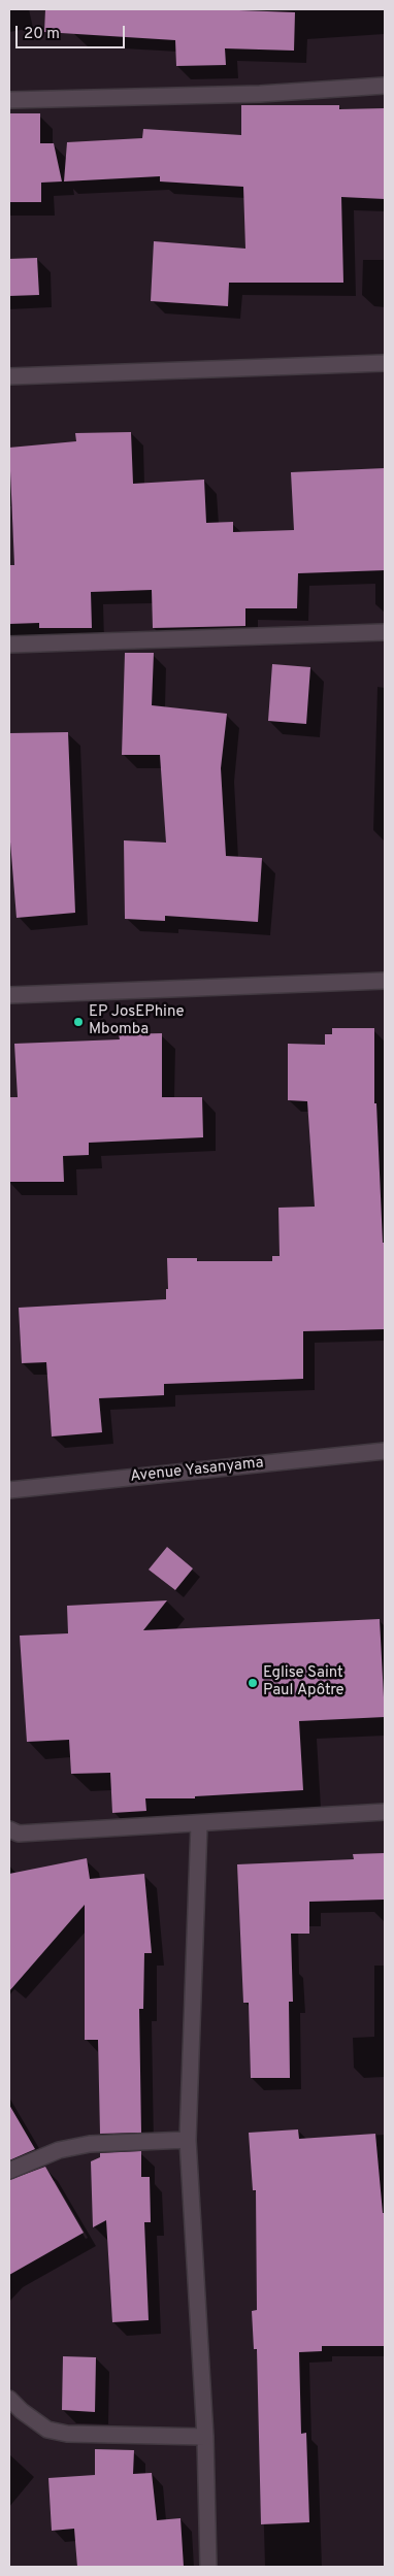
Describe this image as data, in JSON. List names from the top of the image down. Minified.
{"streets":{"street":["Avenue Yasanyama"]},"places":["EP JosEPhine Mbomba","Eglise Saint Paul Apôtre"],"scale_bar":"20 m"}
